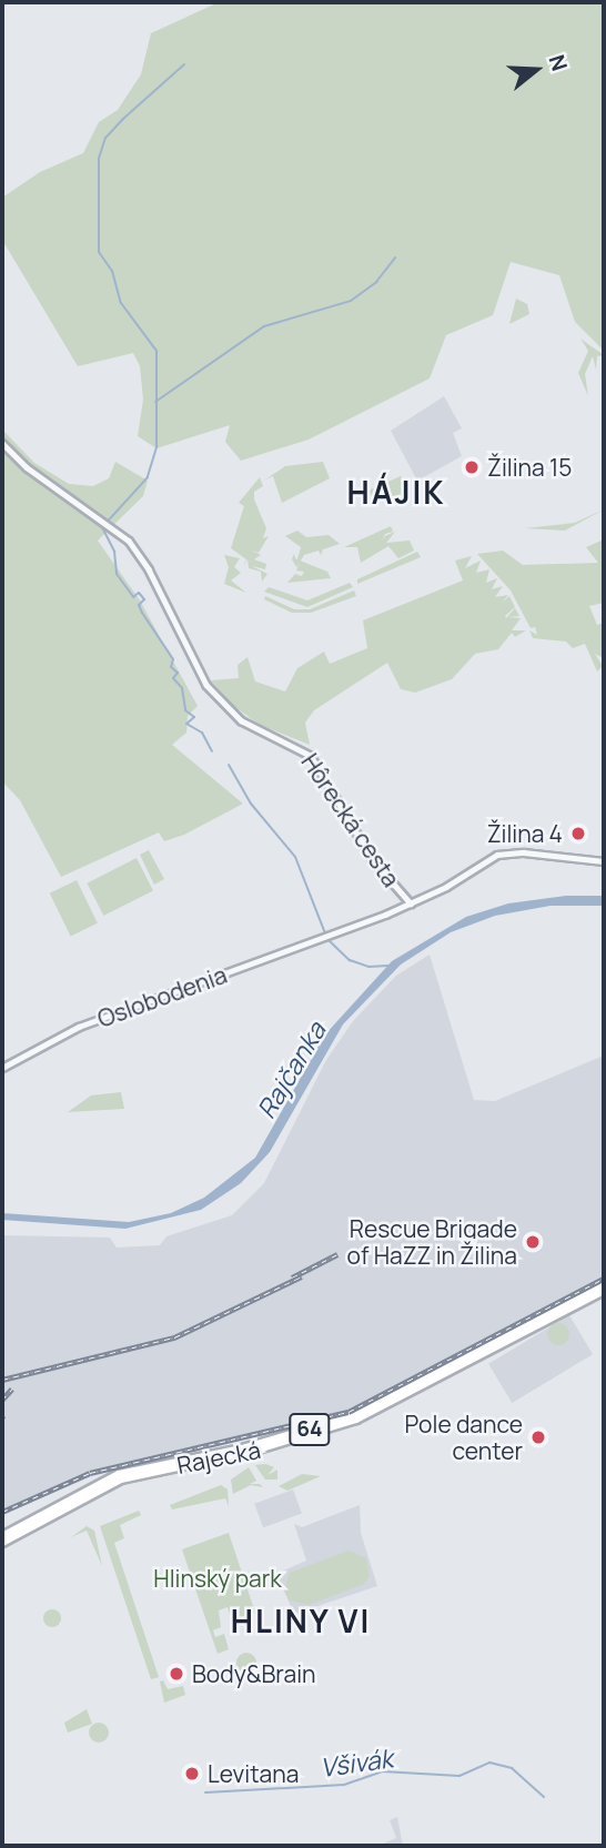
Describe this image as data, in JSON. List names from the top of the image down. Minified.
{"streets":{"main road":["64","Rajecká"],"street":["Hôrecká cesta","Oslobodenia"]},"crossings":[["Hôrecká cesta","Oslobodenia"]],"districts":["HÁJIK","HLINY VI"],"water":["Rajčanka","Všivák"],"parks":["Hlinský park"],"places":["Žilina 15","Žilina 4","Rescue Brigade of HaZZ in Žilina","Pole dance center","Body&Brain","Levitana"],"north":"right"}
